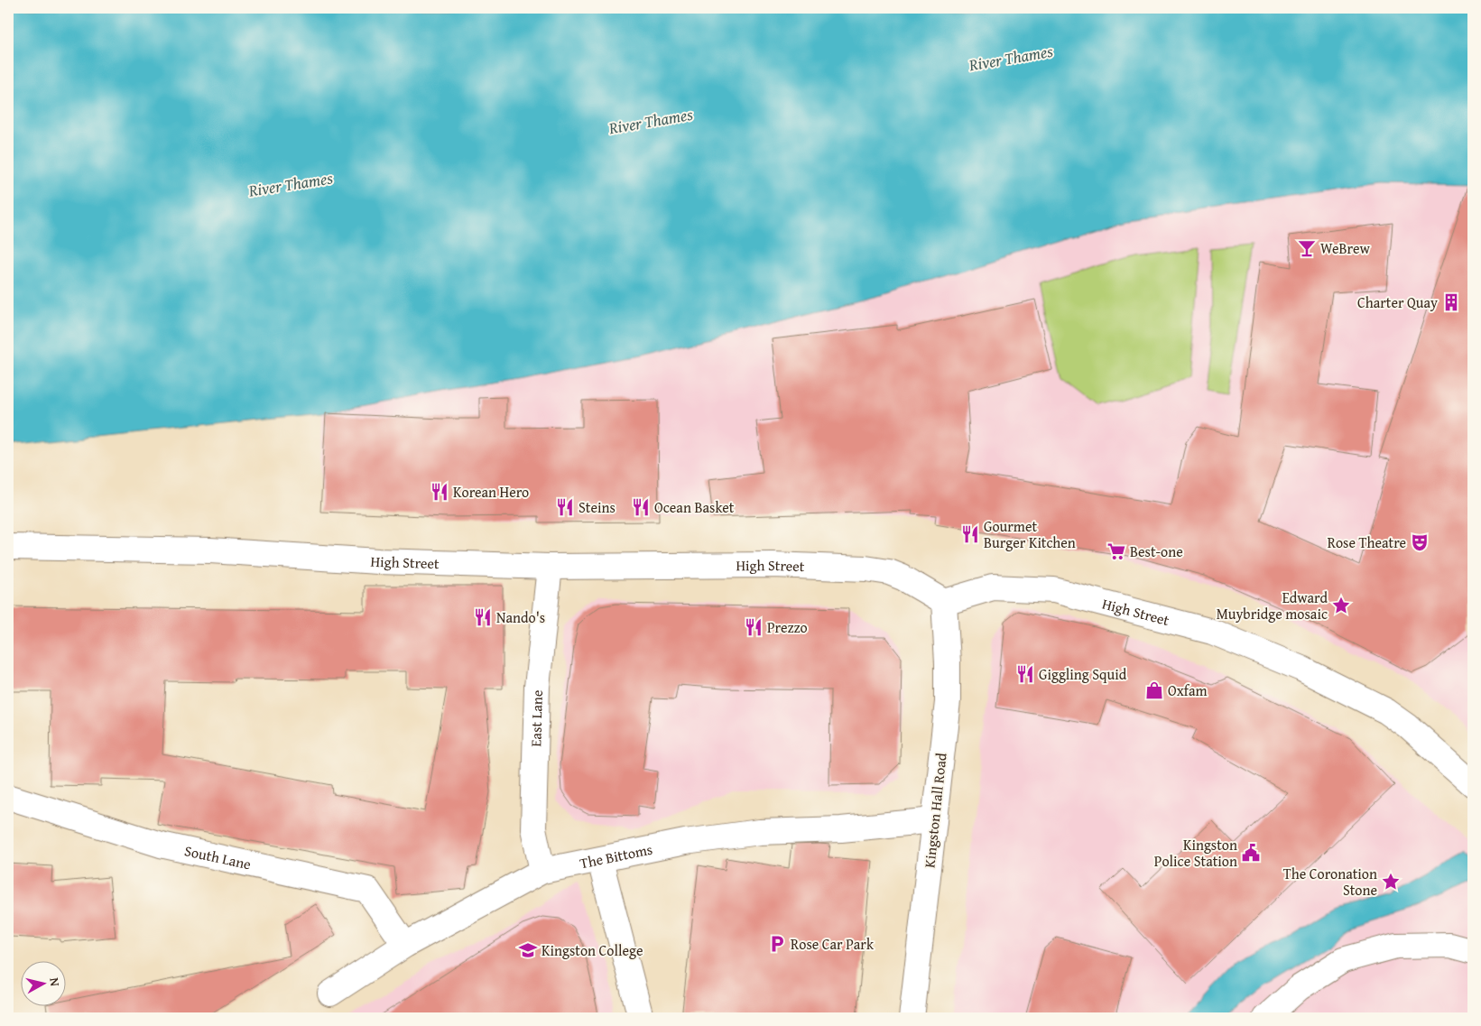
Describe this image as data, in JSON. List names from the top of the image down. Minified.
{"streets":{"street":["High Street","East Lane","Kingston Hall Road","The Bittoms","South Lane"]},"crossings":[["High Street","East Lane"],["High Street","Kingston Hall Road"],["East Lane","The Bittoms"],["Kingston Hall Road","The Bittoms"],["The Bittoms","South Lane"]],"water":["River Thames"],"places":{"bar":["WeBrew"],"building":["Charter Quay"],"restaurant":["Korean Hero","Steins","Ocean Basket","Gourmet Burger Kitchen","Nando's","Prezzo","Giggling Squid"],"theatre":["Rose Theatre"],"supermarket":["Best-one"],"place":["Edward Muybridge mosaic","The Coronation Stone"],"shop":["Oxfam"],"public building":["Kingston Police Station"],"parking":["Rose Car Park"],"school or university":["Kingston College"]},"north":"right"}
